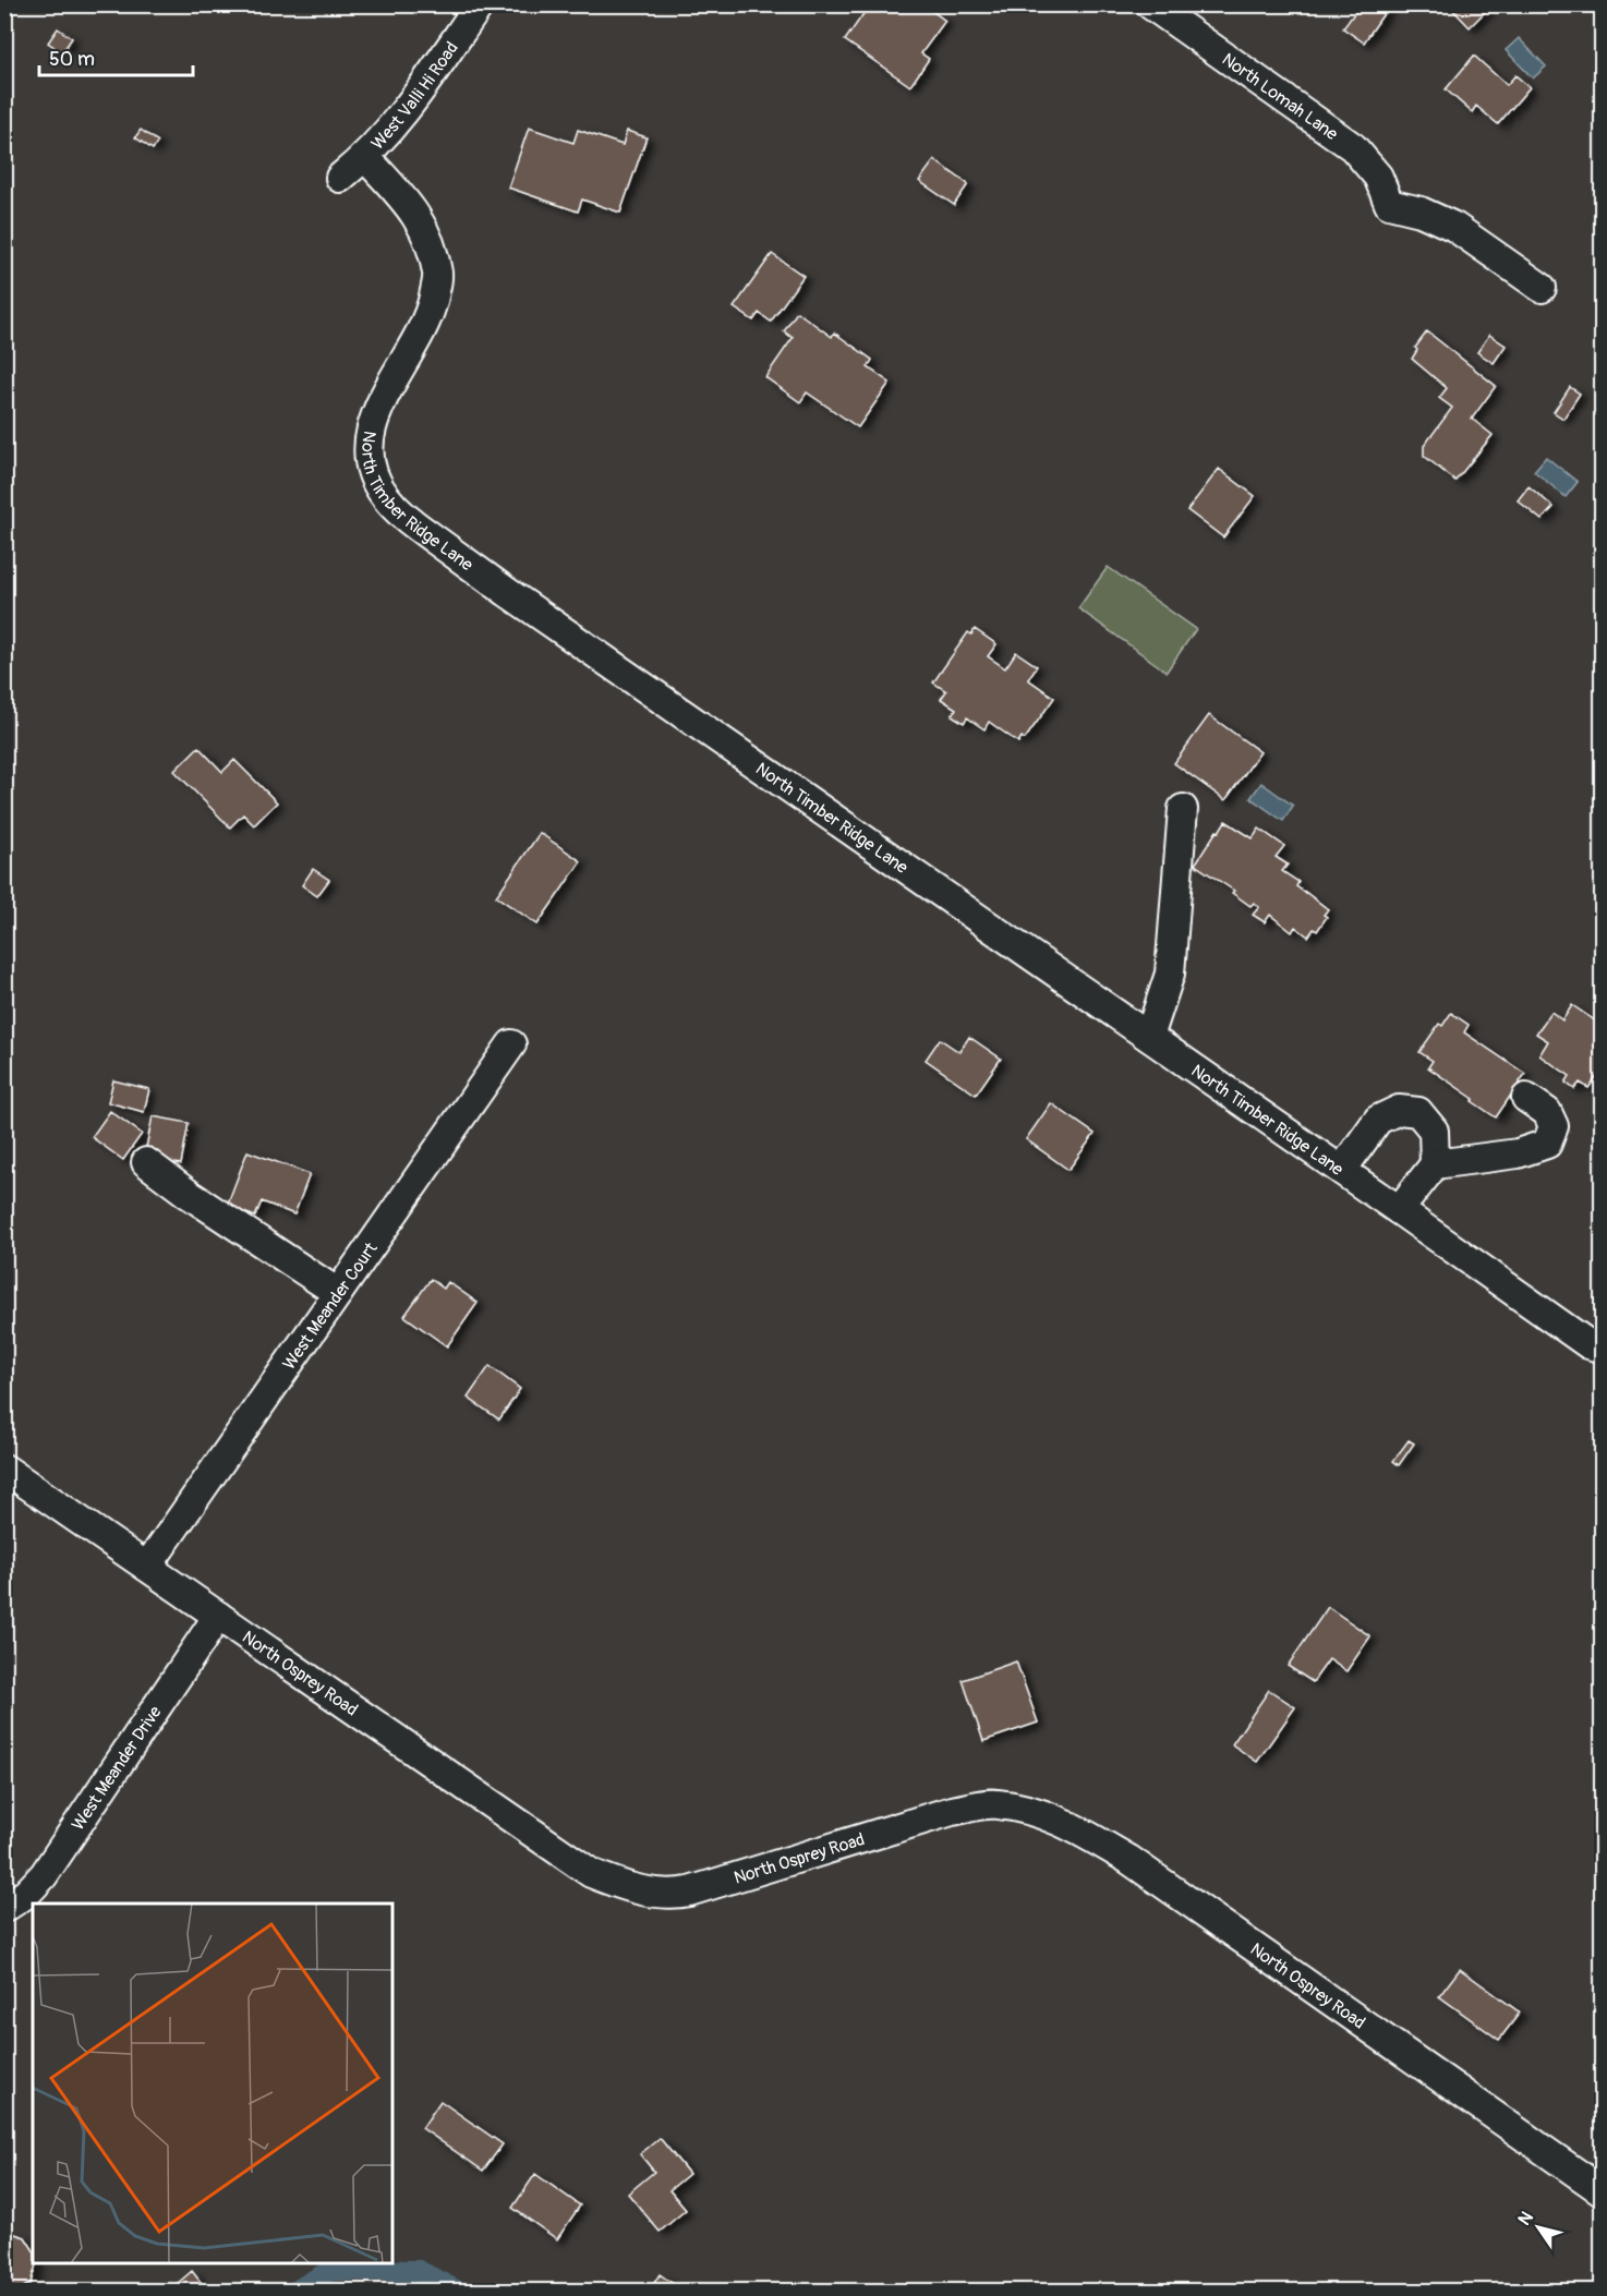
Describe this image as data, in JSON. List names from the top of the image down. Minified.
{"streets":{"street":["West Valli Hi Road","North Lomah Lane","North Timber Ridge Lane","West Meander Court","North Osprey Road","West Meander Drive"]},"crossings":[["West Valli Hi Road","North Timber Ridge Lane"],["West Meander Court","North Osprey Road"],["North Osprey Road","West Meander Drive"]],"scale_bar":"50 m","north":"top left"}
